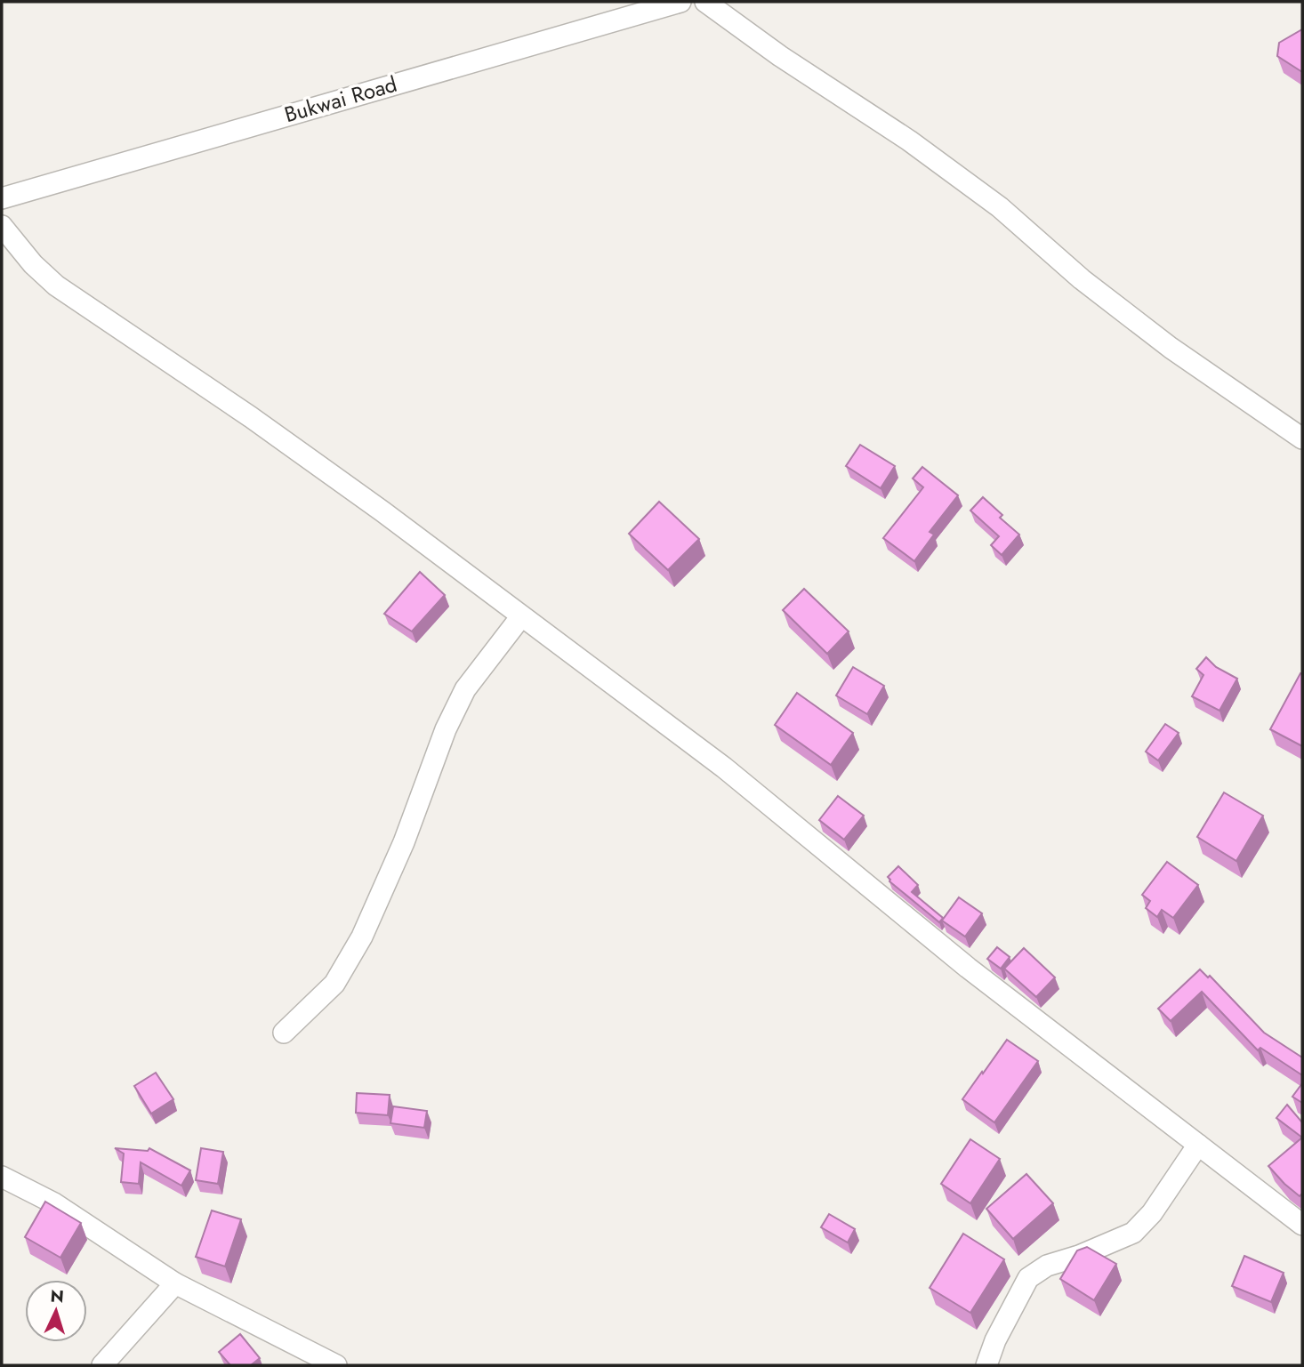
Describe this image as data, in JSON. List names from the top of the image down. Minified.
{"streets":{"street":["Bukwai Road"]},"north":"top"}
